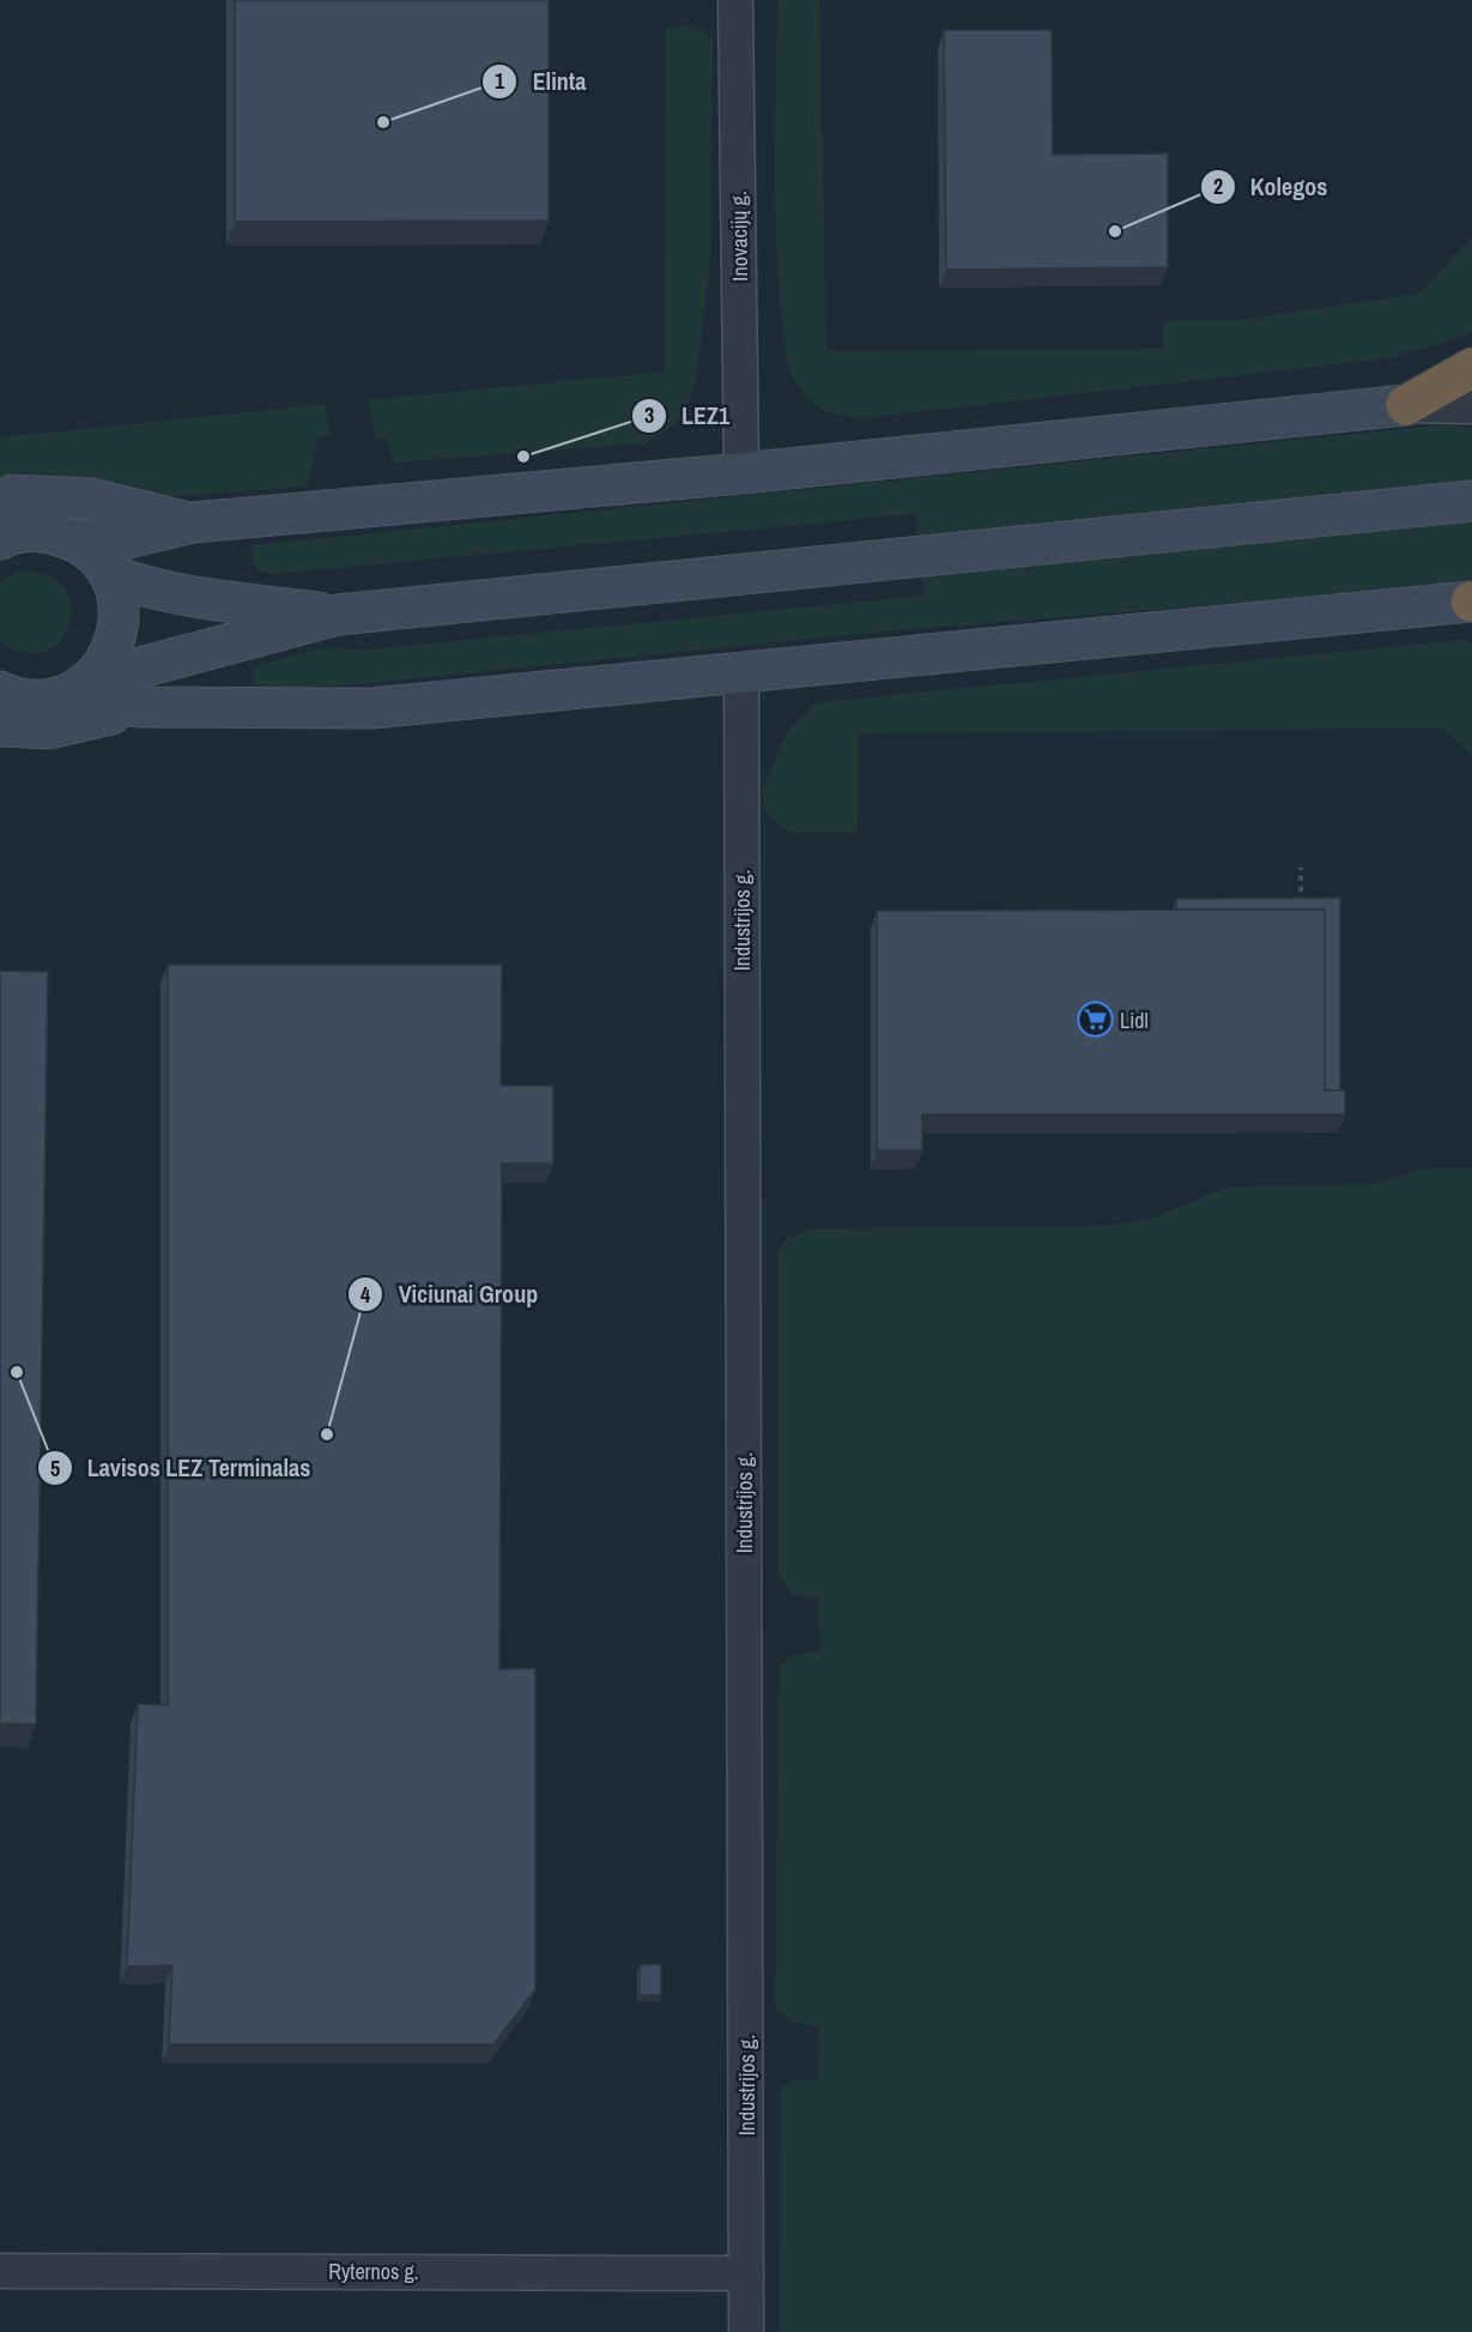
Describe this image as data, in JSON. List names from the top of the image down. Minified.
{"streets":{"street":["Inovacijų g.","Industrijos g.","Ryternos g."]},"crossings":[["Industrijos g.","Ryternos g."]],"places":{"other":["Elinta","Kolegos","LEZ1","Lavisos LEZ Terminalas","Viciunai Group"],"supermarket":["Lidl"]}}
